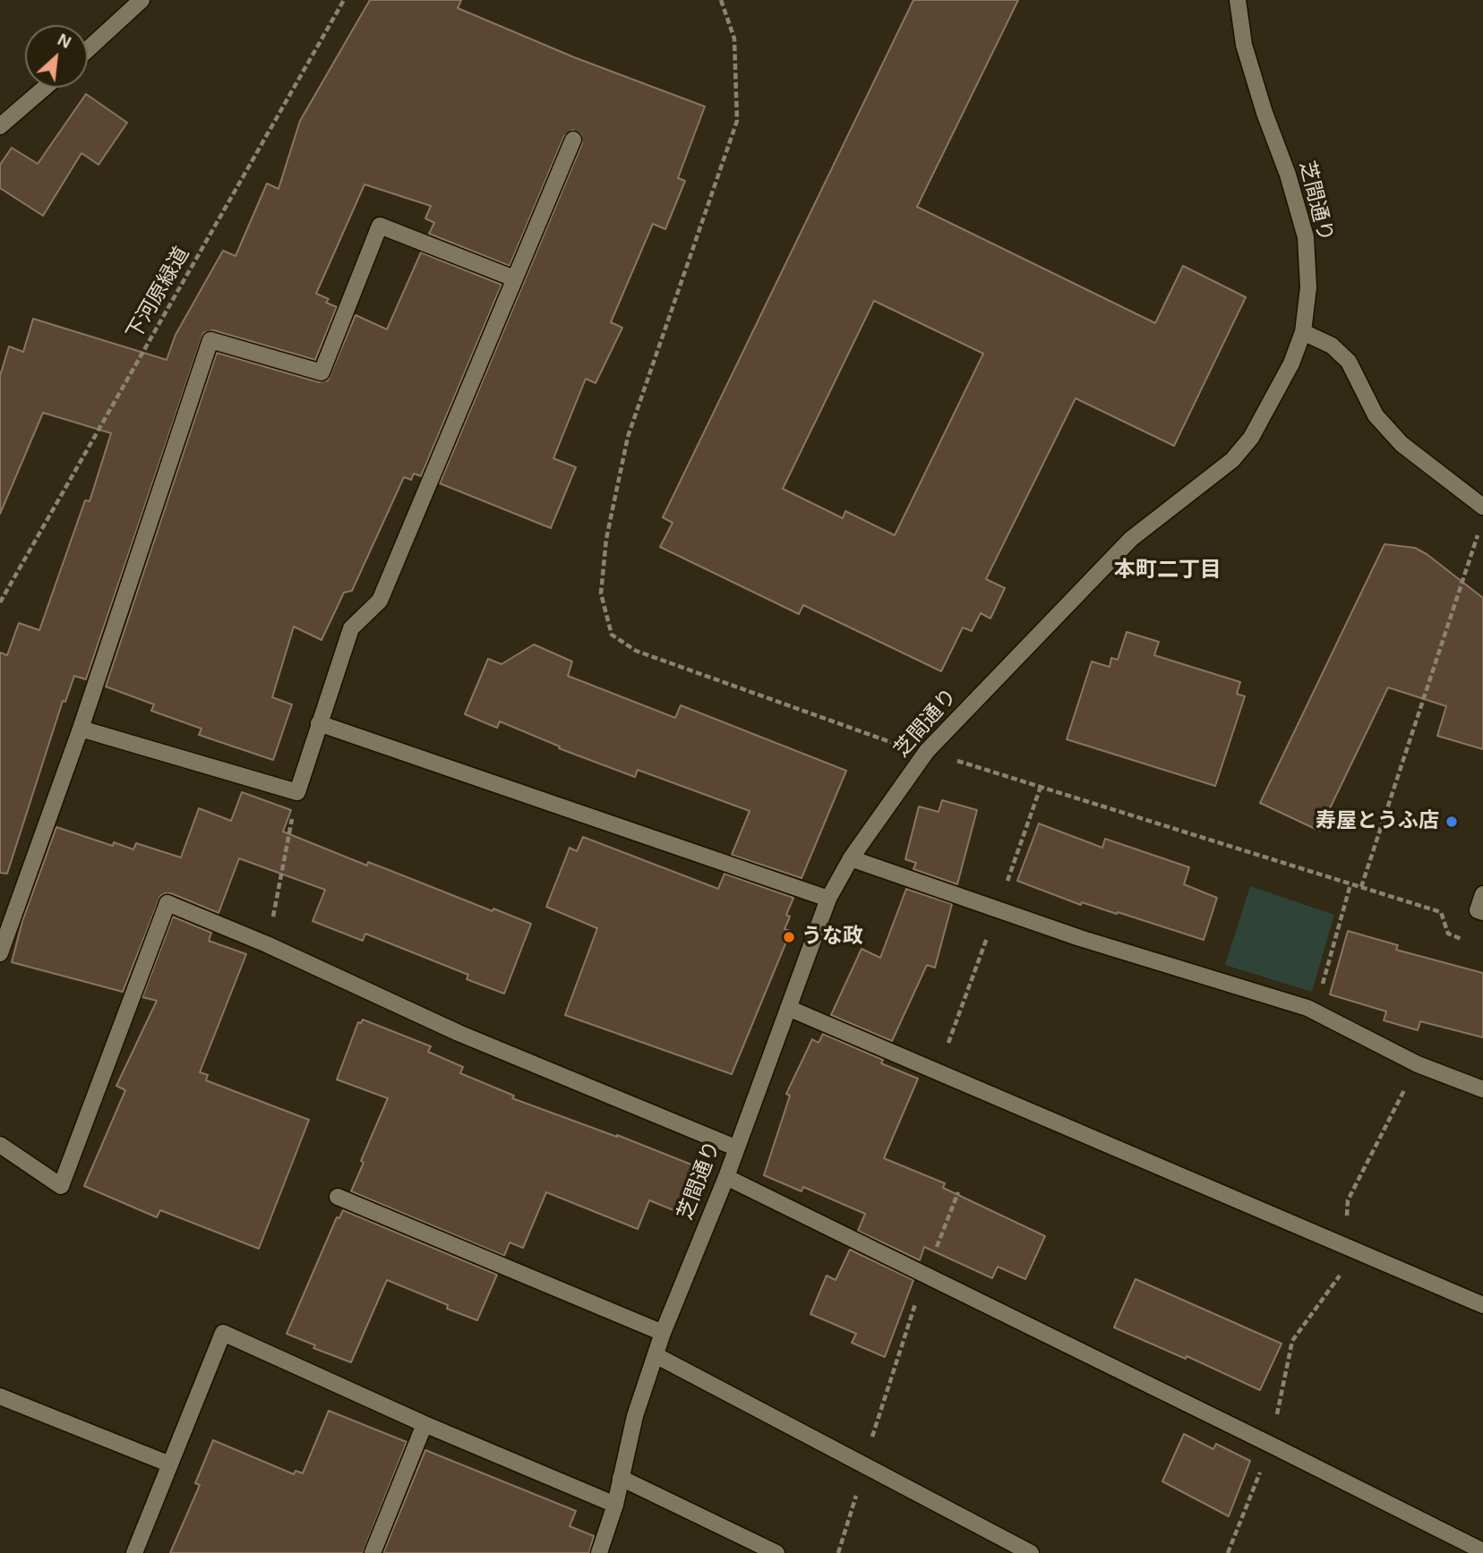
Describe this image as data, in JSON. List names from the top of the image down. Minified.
{"streets":{"street":["芝間通り"],"path":["下河原緑道"]},"districts":["本町二丁目"],"places":["寿屋とうふ店","うな政"],"north":"top right"}
